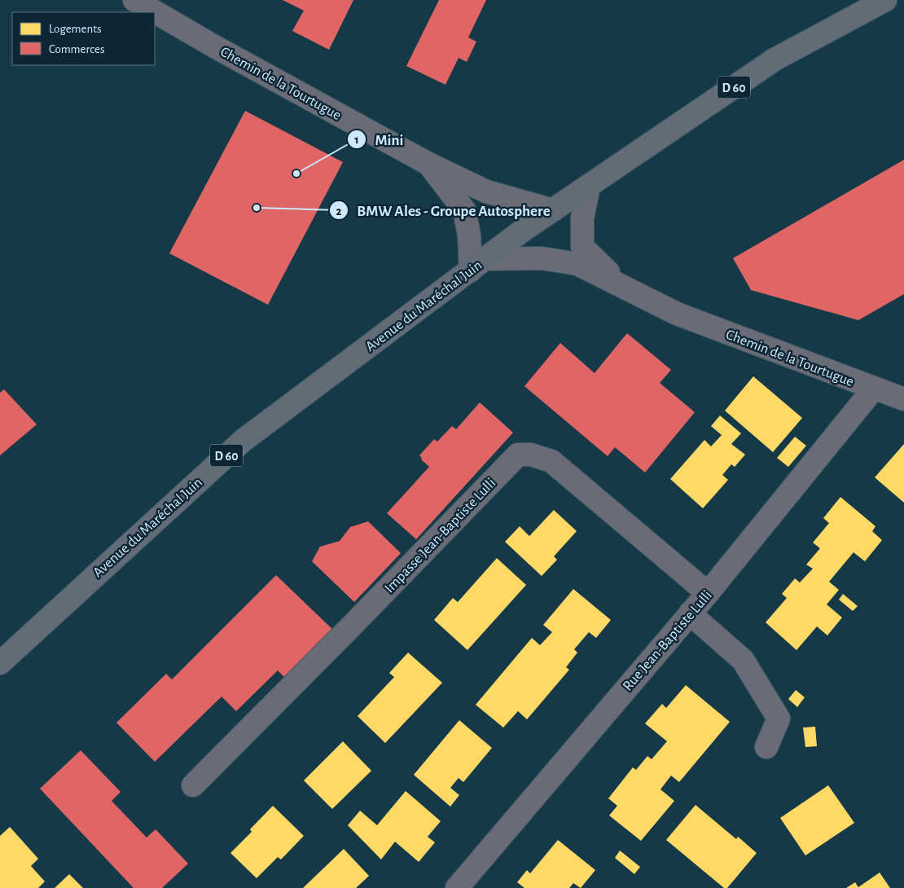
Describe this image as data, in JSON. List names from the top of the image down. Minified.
{"streets":{"main road":["D 60","Avenue du Maréchal Juin"],"street":["Chemin de la Tourtugue","Impasse Jean-Baptiste Lulli","Rue Jean-Baptiste Lulli"]},"crossings":[["Chemin de la Tourtugue","Avenue du Maréchal Juin"],["Chemin de la Tourtugue","Rue Jean-Baptiste Lulli"],["Impasse Jean-Baptiste Lulli","Rue Jean-Baptiste Lulli"]],"places":["Mini","BMW Ales - Groupe Autosphere"],"legend":["Logements","Commerces"]}
